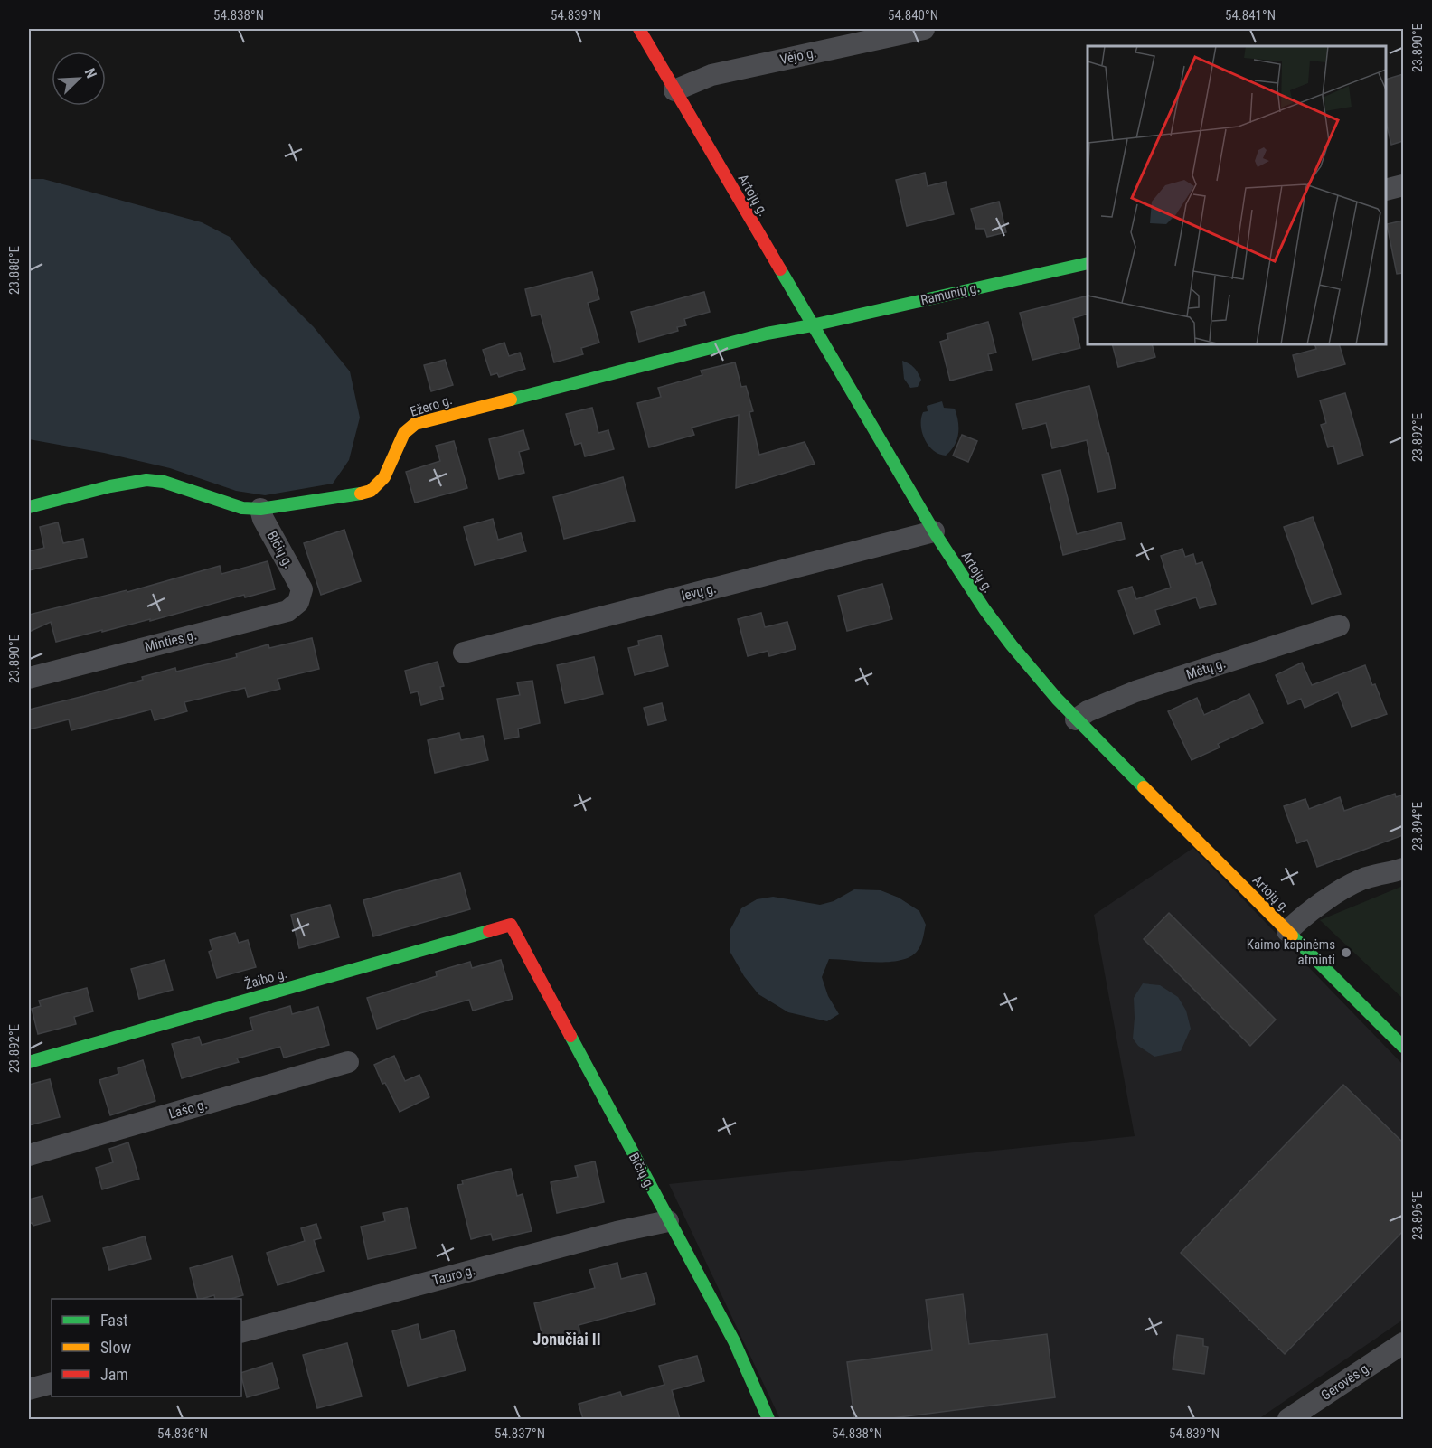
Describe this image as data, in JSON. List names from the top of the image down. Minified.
{"streets":{"street":["Vėjo g.","Artojų g.","Ramunių g.","Ežero g.","Bičių g.","Ievų g.","Minties g.","Mėtų g.","Žaibo g.","Lašo g.","Tauro g.","Gerovės g."]},"crossings":[["Vėjo g.","Artojų g."],["Artojų g.","Ramunių g."],["Artojų g.","Ežero g."],["Artojų g.","Ievų g."],["Artojų g.","Mėtų g."],["Ramunių g.","Ežero g."],["Ežero g.","Bičių g."],["Bičių g.","Minties g."],["Bičių g.","Žaibo g."],["Bičių g.","Tauro g."]],"districts":["Jonučiai II"],"places":["Kaimo kapinėms atminti"],"legend":["Fast","Slow","Jam"],"north":"top right","coordinates":["54.838°N","54.839°N","54.840°N","54.841°N","23.890°E","23.888°E","23.892°E","23.894°E","23.896°E","54.836°N","54.837°N"]}
